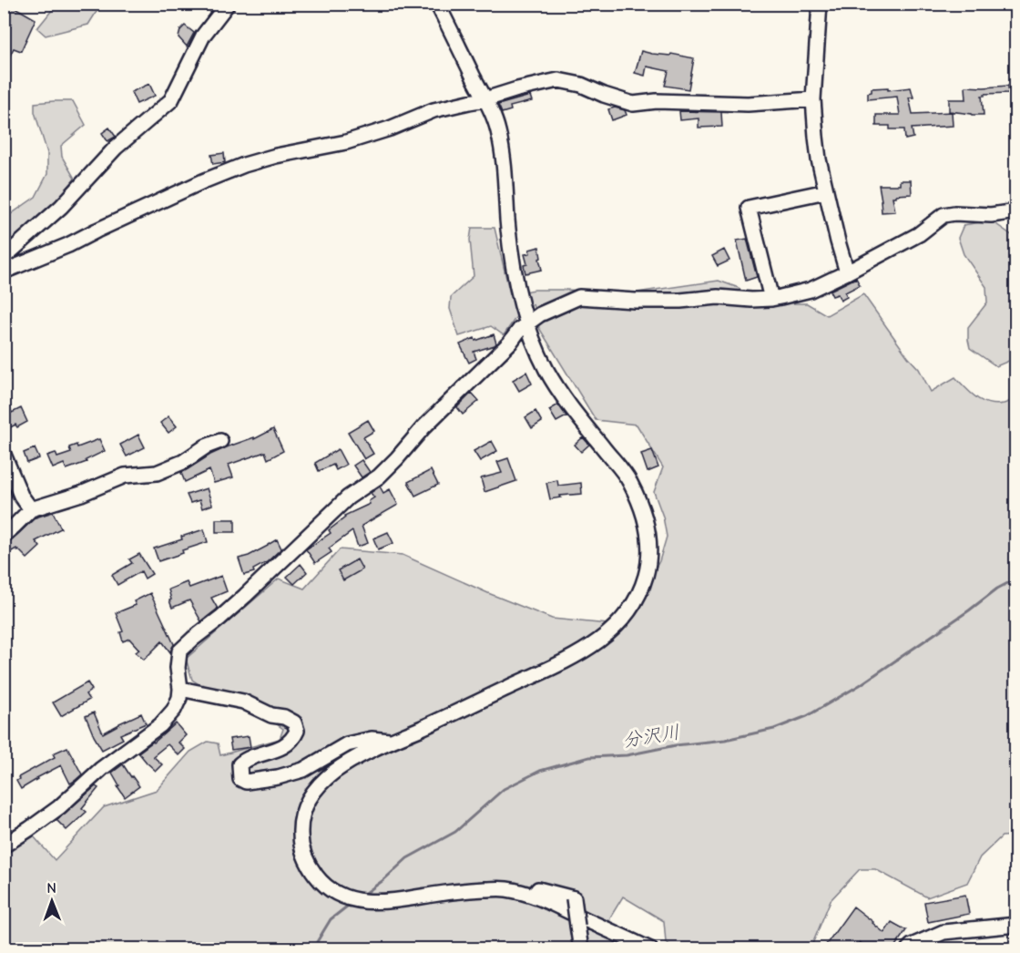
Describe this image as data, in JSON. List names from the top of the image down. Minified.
{"water":["分沢川"],"north":"top"}
